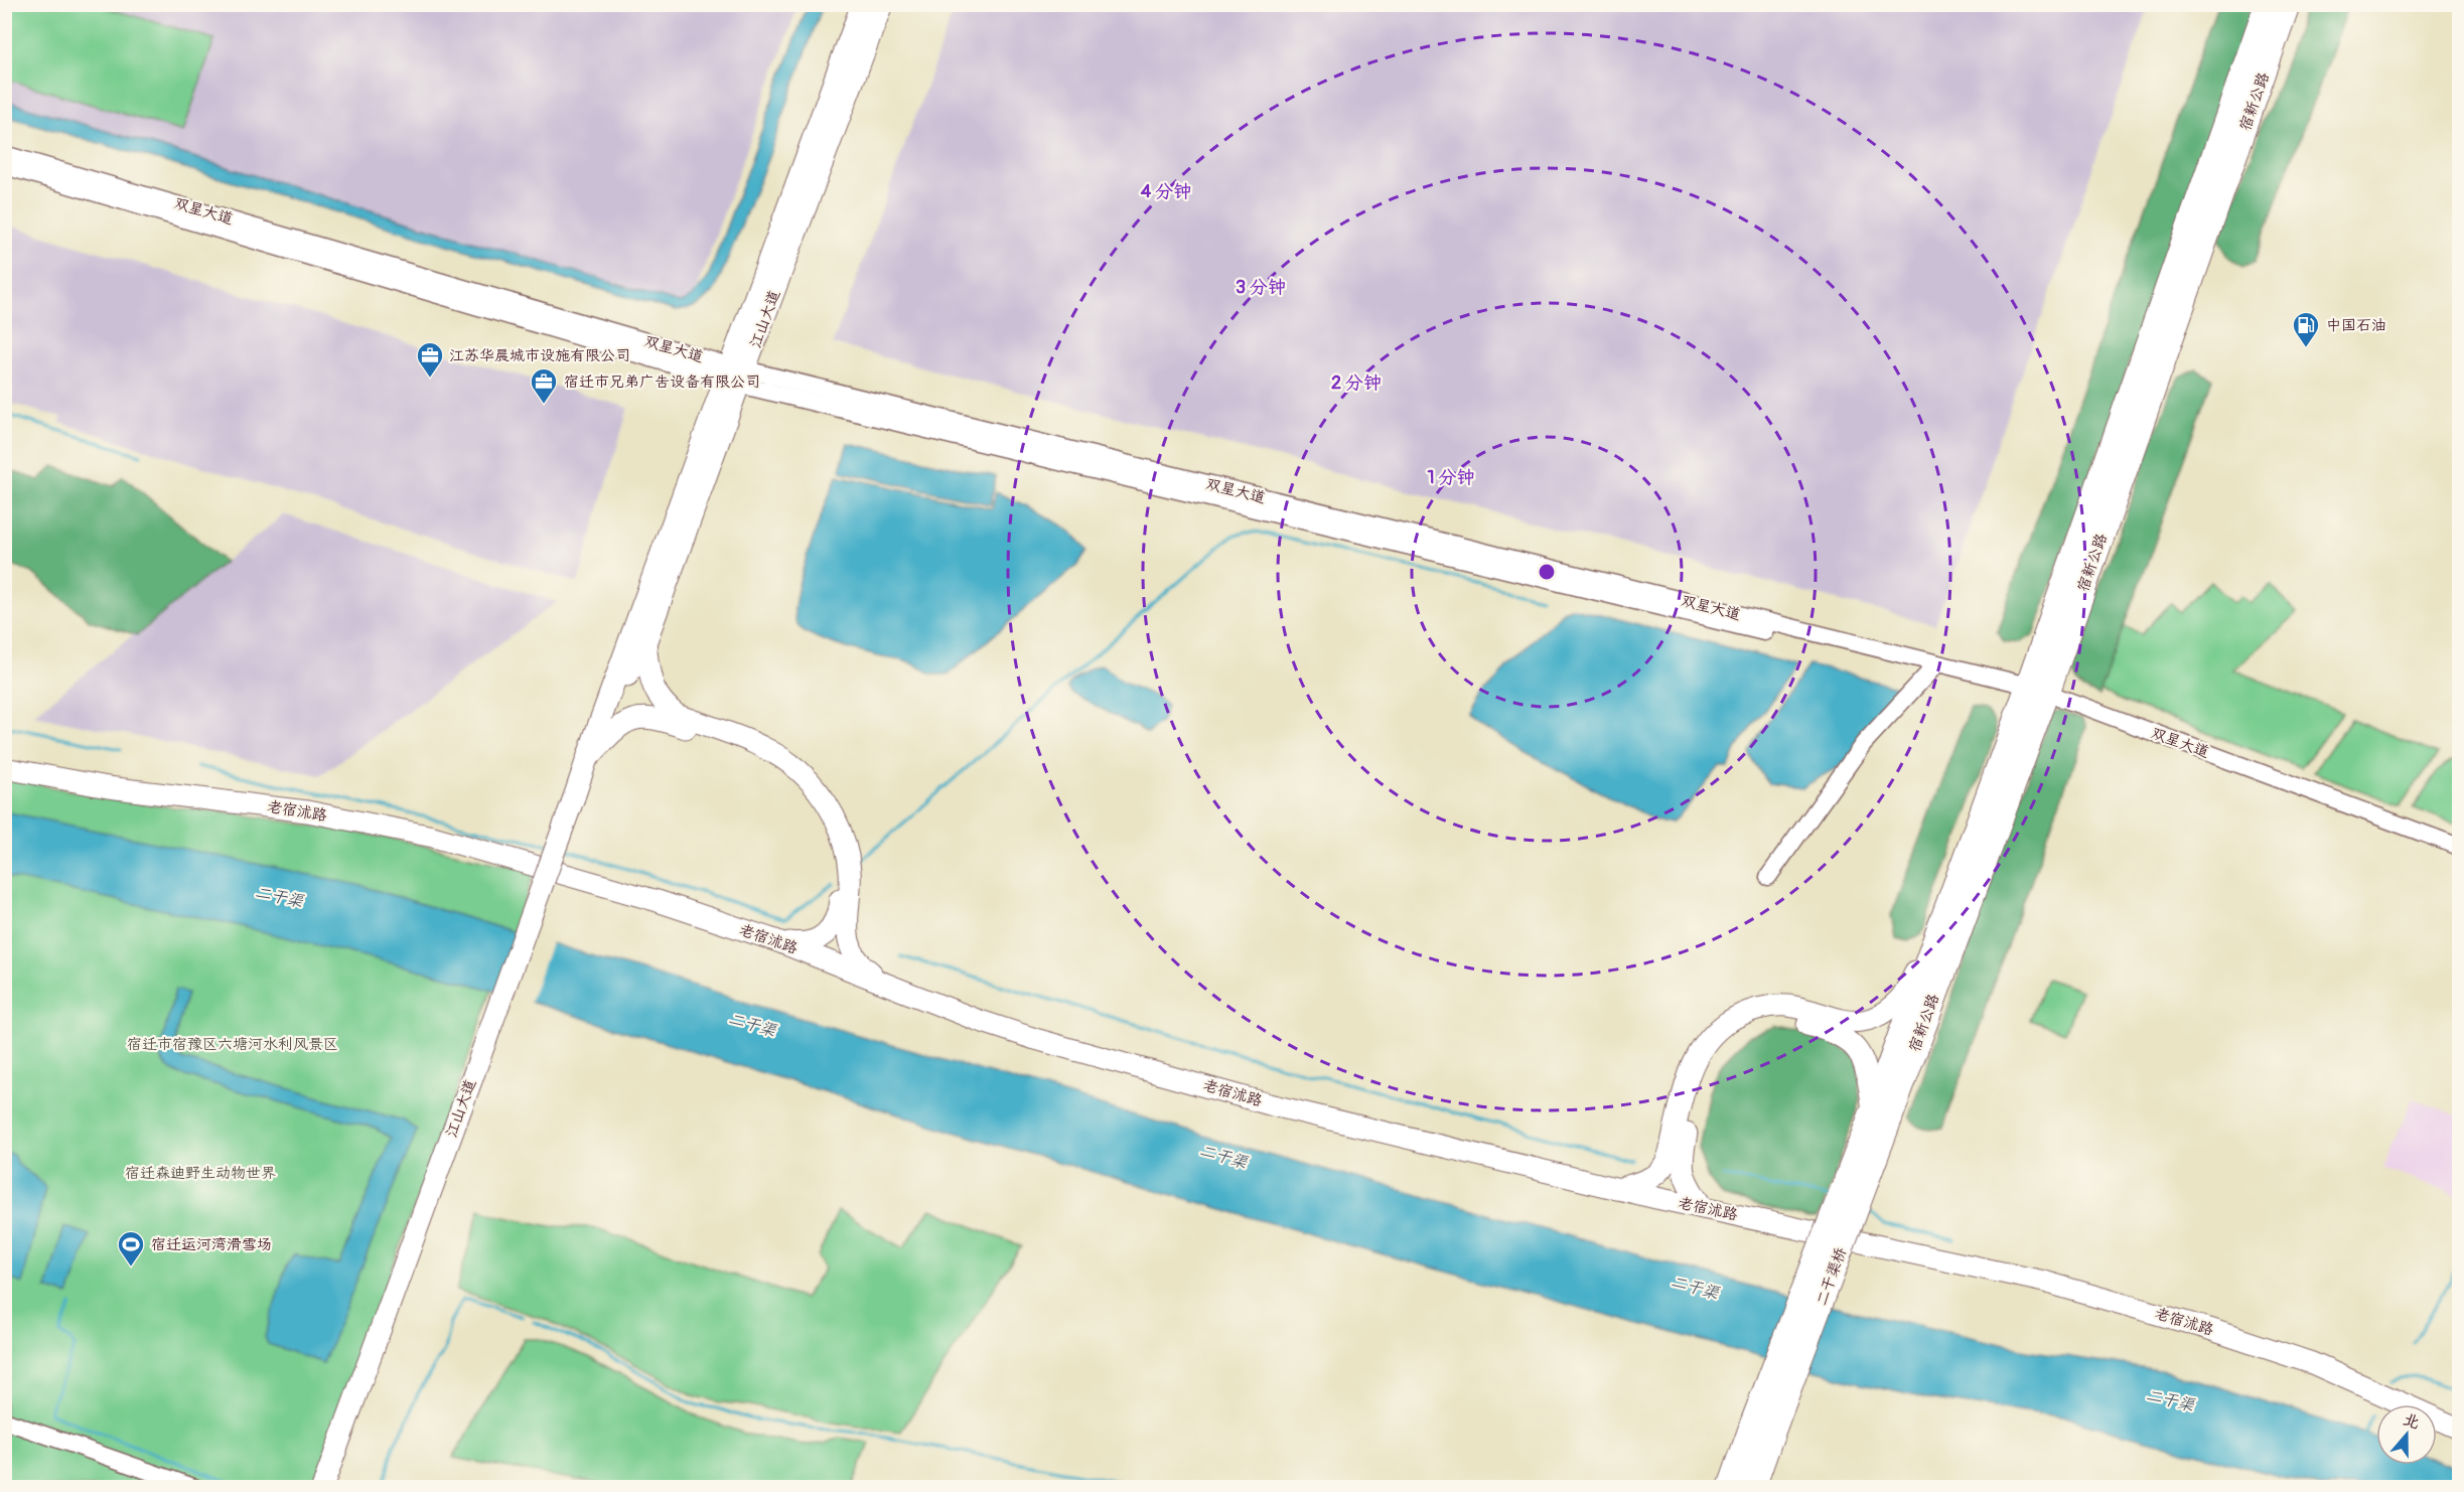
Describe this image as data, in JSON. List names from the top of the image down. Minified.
{"streets":{"highway":["宿新公路","二干渠桥"],"main road":["江山大道","老宿沭路"],"street":["双星大道"]},"crossings":[["宿新公路","双星大道"],["宿新公路","二干渠桥"],["双星大道","江山大道"]],"water":["二干渠"],"parks":["宿迁市宿豫区六塘河水利风景区","宿迁森迪野生动物世界"],"places":{"fuel station":["中国石油"],"office":["江苏华晨城市设施有限公司","宿迁市兄弟广告设备有限公司"],"sports":["宿迁运河湾滑雪场"]},"north":"top","rings":["4 分钟","3 分钟","2 分钟","1 分钟"]}
